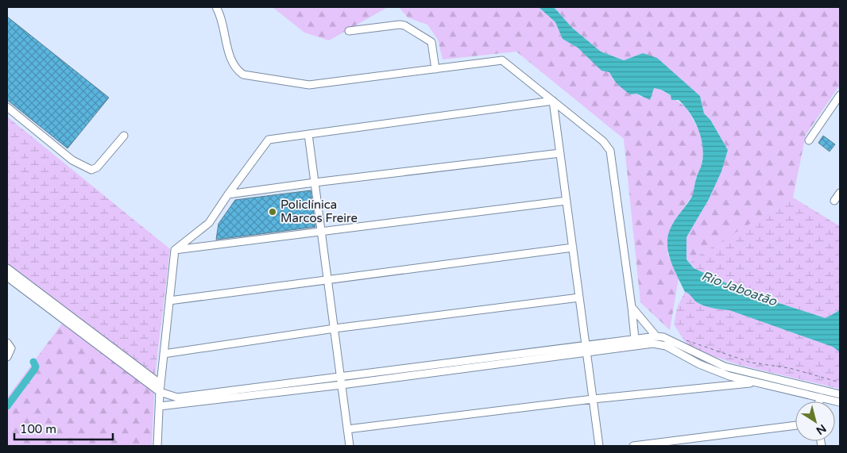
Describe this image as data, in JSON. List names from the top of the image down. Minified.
{"water":["Rio Jaboatão"],"places":["Policlínica Marcos Freire"],"scale_bar":"100 m","north":"bottom right"}
